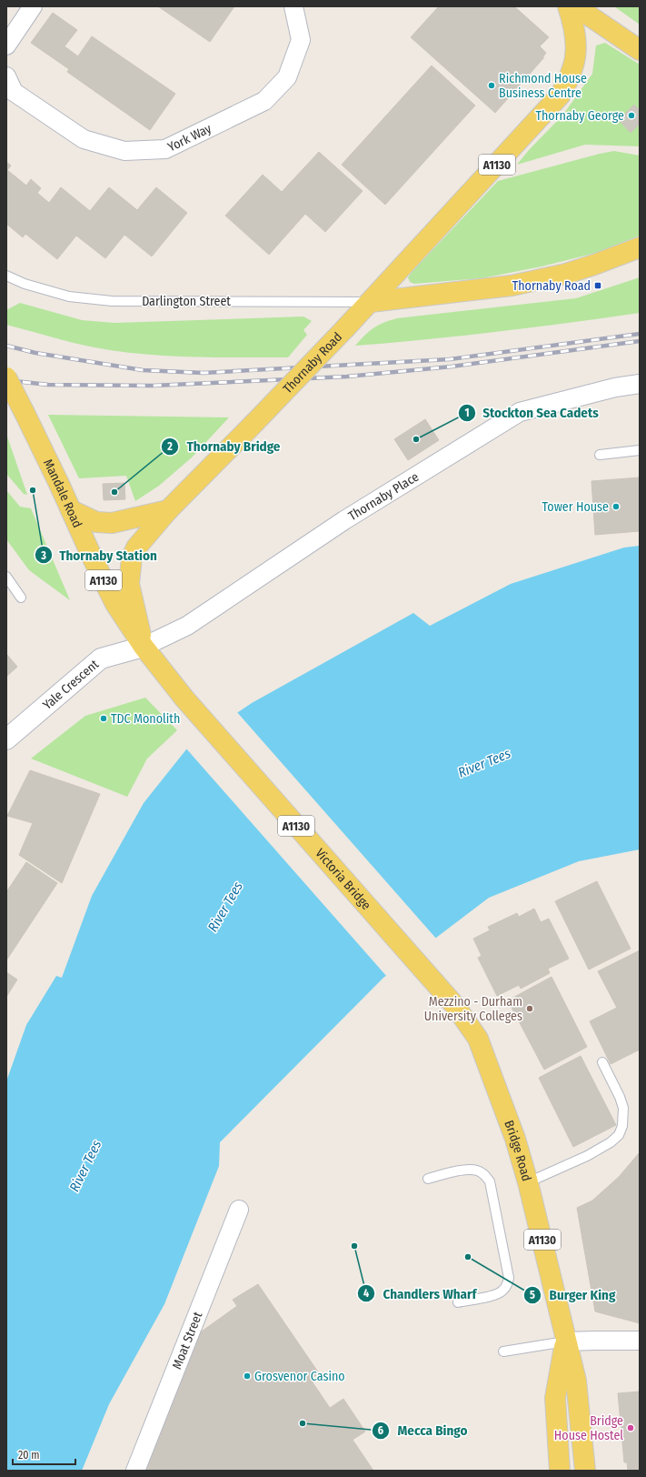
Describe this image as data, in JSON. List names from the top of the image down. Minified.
{"streets":{"main road":["A1130","Thornaby Road","Mandale Road","Victoria Bridge","Bridge Road"],"street":["York Way","Thornaby Place","Yale Crescent","Moat Street"],"lane":["Darlington Street"]},"crossings":[["A1130","Darlington Street"],["A1130","Thornaby Road"],["A1130","Mandale Road"],["A1130","Thornaby Place"],["A1130","Yale Crescent"],["A1130","Victoria Bridge"],["Darlington Street","Thornaby Road"],["Mandale Road","Thornaby Place"],["Mandale Road","Yale Crescent"],["Mandale Road","Victoria Bridge"],["Thornaby Place","Yale Crescent"],["Thornaby Place","Victoria Bridge"],["Yale Crescent","Victoria Bridge"],["Victoria Bridge","Bridge Road"]],"water":["River Tees"],"places":{"other":["Richmond House Business Centre","Thornaby George","Stockton Sea Cadets","Thornaby Station","Thornaby Bridge","Tower House","TDC Monolith","Mezzino - Durham University Colleges","Chandlers Wharf","Burger King","Grosvenor Casino","Mecca Bingo","Bridge House Hostel"],"transit":["Thornaby Road"]},"scale_bar":"20 m"}
